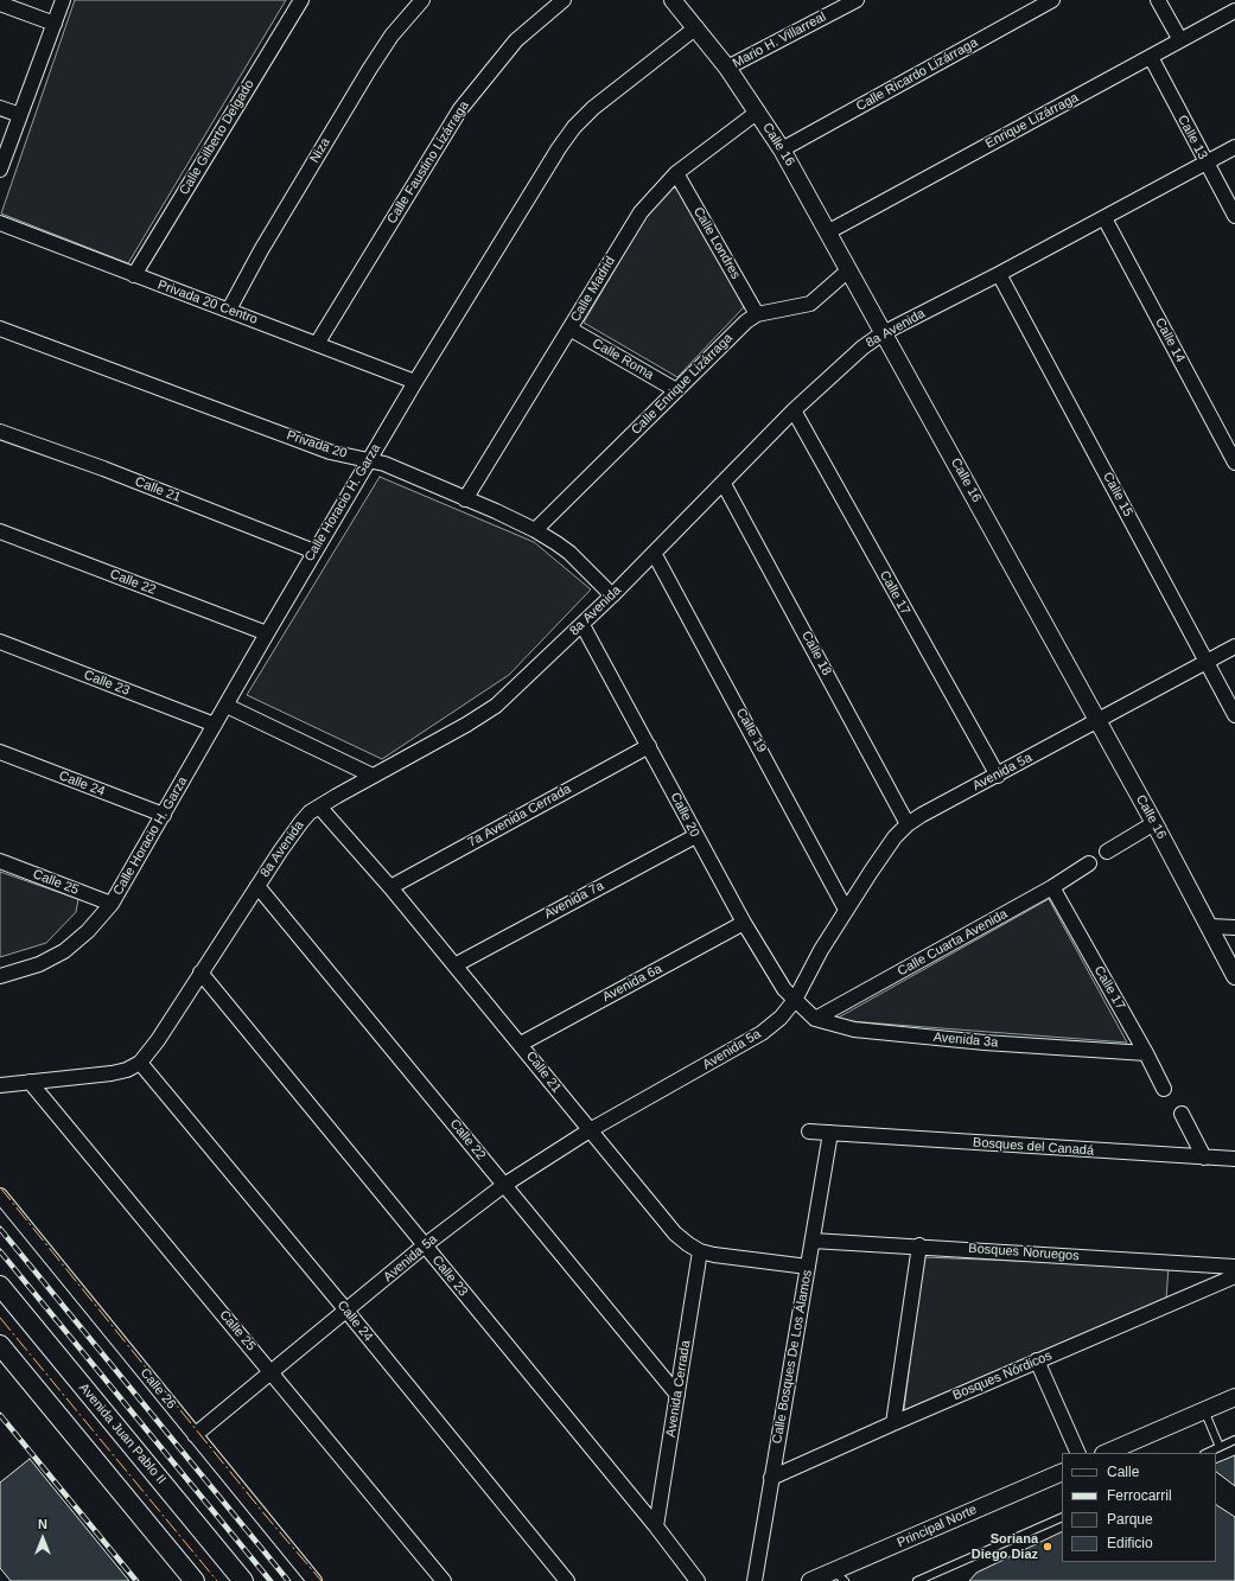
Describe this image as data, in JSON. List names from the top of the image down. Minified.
{"streets":{"main road":["Avenida Juan Pablo II"],"street":["Mario H. Villarreal","Calle Ricardo Lizárraga","Enrique Lizárraga","Calle Gilberto Delgado","Calle 13","Calle 16","Niza","Calle Faustino Lizárraga","Calle Londres","Calle Madrid","Privada 20 Centro","8a Avenida","Calle 14","Calle Roma","Calle Enrique Lizárraga","Privada 20","Calle 21","Calle 15","Calle Horacio H. Garza","Calle 22","Calle 17","Calle 18","Calle 23","Calle 19","Avenida 5a","Calle 24","Calle 20","7a Avenida Cerrada","Calle 25","Avenida 7a","Calle Cuarta Avenida","Avenida 6a","Avenida 3a","Bosques del Canadá","Bosques Noruegos","Calle Bosques De Los Álamos","Bosques Nórdicos","Calle 26","Avenida Cerrada","Principal Norte"]},"crossings":[["Mario H. Villarreal","Calle 16"],["Calle Ricardo Lizárraga","Calle 16"],["Enrique Lizárraga","Calle 13"],["Enrique Lizárraga","Calle 16"],["Calle Gilberto Delgado","Privada 20 Centro"],["Calle 13","8a Avenida"],["Calle 16","Calle Madrid"],["Calle 16","8a Avenida"],["Calle 16","Calle Enrique Lizárraga"],["Calle 16","Calle Horacio H. Garza"],["Calle 16","Avenida 5a"],["Niza","Privada 20 Centro"],["Calle Faustino Lizárraga","Privada 20 Centro"],["Calle Londres","Calle Madrid"],["Calle Londres","Calle Enrique Lizárraga"],["Calle Madrid","Calle Roma"],["Calle Madrid","Privada 20"],["Privada 20 Centro","Calle Horacio H. Garza"],["8a Avenida","Calle 14"],["8a Avenida","Privada 20"],["8a Avenida","Calle 21"],["8a Avenida","Calle 15"],["8a Avenida","Calle 22"],["8a Avenida","Calle 17"],["8a Avenida","Calle 18"],["8a Avenida","Calle 23"],["8a Avenida","Calle 19"],["8a Avenida","Calle 24"],["8a Avenida","Calle 20"],["8a Avenida","Calle 25"],["Calle Roma","Calle Enrique Lizárraga"],["Calle Enrique Lizárraga","Privada 20"],["Privada 20","Calle Horacio H. Garza"],["Calle 21","Calle Horacio H. Garza"],["Calle 21","Avenida 5a"],["Calle 21","7a Avenida Cerrada"],["Calle 21","Avenida 7a"],["Calle 21","Avenida 6a"],["Calle 21","Calle Bosques De Los Álamos"],["Calle 21","Avenida Cerrada"],["Calle 15","Avenida 5a"],["Calle Horacio H. Garza","Calle 22"],["Calle Horacio H. Garza","Calle 23"],["Calle Horacio H. Garza","Calle 24"],["Calle Horacio H. Garza","Calle 25"],["Calle 22","Avenida 5a"],["Calle 22","Avenida Cerrada"],["Calle 17","Avenida 5a"],["Calle 17","Calle Cuarta Avenida"],["Calle 17","Avenida 3a"],["Calle 18","Avenida 5a"],["Calle 23","Avenida 5a"],["Calle 23","Avenida Cerrada"],["Calle 19","Avenida 5a"],["Avenida 5a","Calle 24"],["Avenida 5a","Calle 20"],["Avenida 5a","Calle 25"],["Avenida 5a","Avenida 3a"],["Avenida 5a","Calle 26"],["Calle 20","7a Avenida Cerrada"],["Calle 20","Avenida 7a"],["Calle 20","Avenida 6a"],["Calle 20","Avenida 3a"],["Calle Cuarta Avenida","Avenida 3a"],["Bosques del Canadá","Calle Bosques De Los Álamos"],["Bosques Noruegos","Calle Bosques De Los Álamos"],["Calle Bosques De Los Álamos","Bosques Nórdicos"]],"places":["Soriana Diego Diaz"],"legend":["Calle","Ferrocarril","Parque","Edificio"],"north":"top"}
